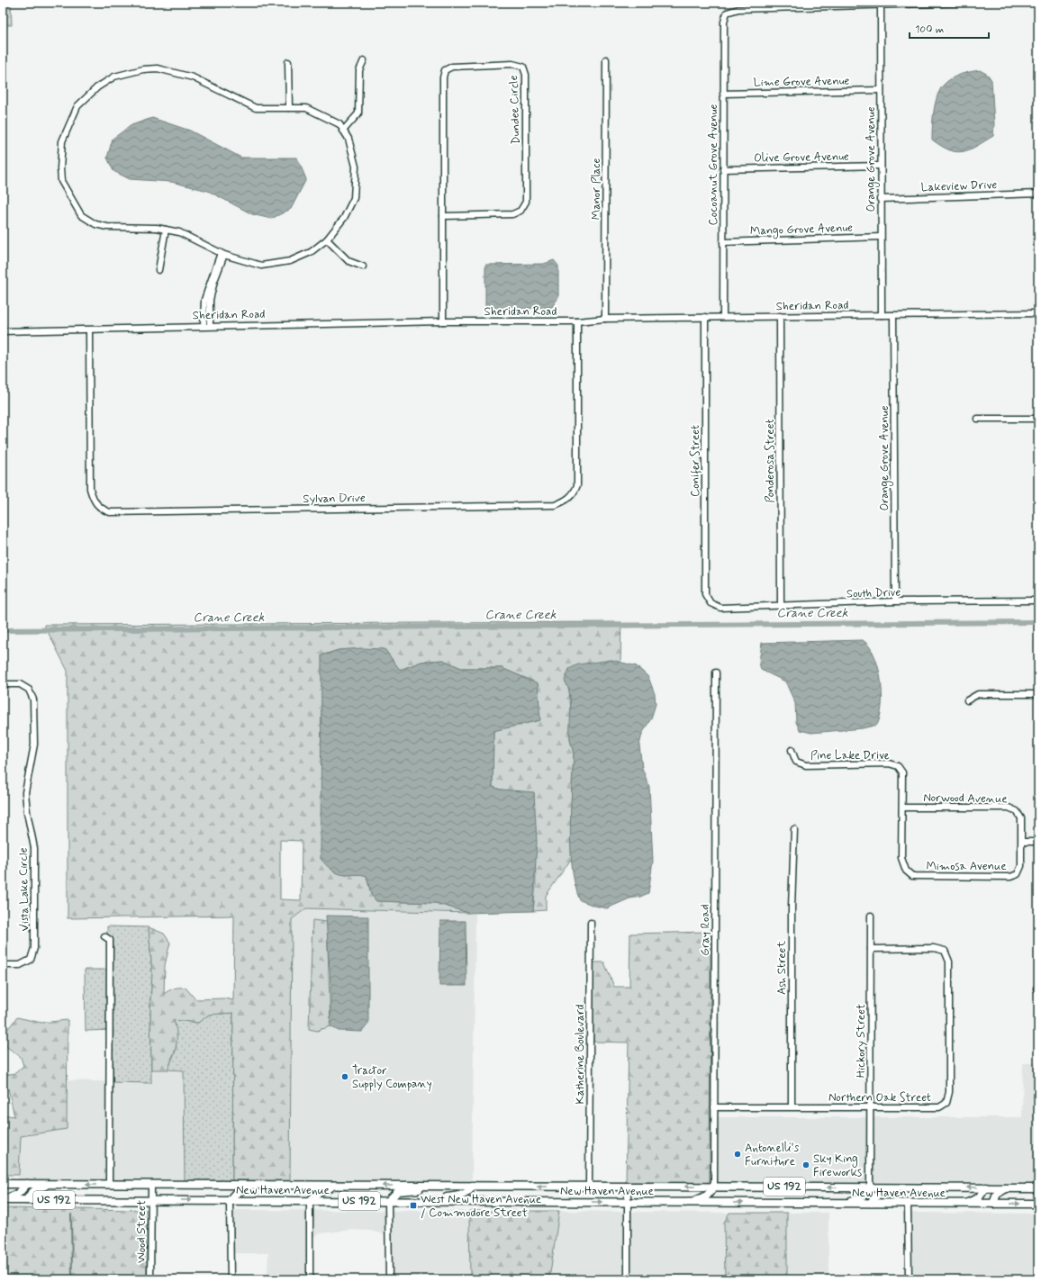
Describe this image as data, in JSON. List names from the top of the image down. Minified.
{"streets":{"main road":["US 192","New Haven Avenue"],"street":["Lime Grove Avenue","Dundee Circle","Olive Grove Avenue","Orange Grove Avenue","Cocoanut Grove Avenue","Lakeview Drive","Manor Place","Mango Grove Avenue","Sheridan Road","Conifer Street","Ponderosa Street","Sylvan Drive","South Drive","Pine Lake Drive","Norwood Avenue","Mimosa Avenue","Vista Lake Circle","Gray Road","Ash Street","Hickory Street","Katherine Boulevard","Northern Oak Street","Wood Street"]},"crossings":[["Lime Grove Avenue","Orange Grove Avenue"],["Lime Grove Avenue","Cocoanut Grove Avenue"],["Dundee Circle","Sheridan Road"],["Olive Grove Avenue","Orange Grove Avenue"],["Olive Grove Avenue","Cocoanut Grove Avenue"],["Orange Grove Avenue","Cocoanut Grove Avenue"],["Orange Grove Avenue","Lakeview Drive"],["Orange Grove Avenue","Mango Grove Avenue"],["Orange Grove Avenue","Sheridan Road"],["Orange Grove Avenue","South Drive"],["Cocoanut Grove Avenue","Mango Grove Avenue"],["Cocoanut Grove Avenue","Sheridan Road"],["Manor Place","Sheridan Road"],["Sheridan Road","Conifer Street"],["Sheridan Road","Ponderosa Street"],["Sheridan Road","Sylvan Drive"],["Conifer Street","South Drive"],["Ponderosa Street","South Drive"],["Pine Lake Drive","Norwood Avenue"],["Pine Lake Drive","Mimosa Avenue"],["Norwood Avenue","Mimosa Avenue"],["Gray Road","Northern Oak Street"],["Gray Road","New Haven Avenue"],["Ash Street","Northern Oak Street"],["Hickory Street","Northern Oak Street"],["Hickory Street","New Haven Avenue"],["Katherine Boulevard","New Haven Avenue"],["New Haven Avenue","Wood Street"]],"water":["Crane Creek"],"places":{"other":["Tractor Supply Company","Antonelli's Furniture","Sky King Fireworks"],"transit":["West New Haven Avenue / Commodore Street"]},"scale_bar":"100 m"}
